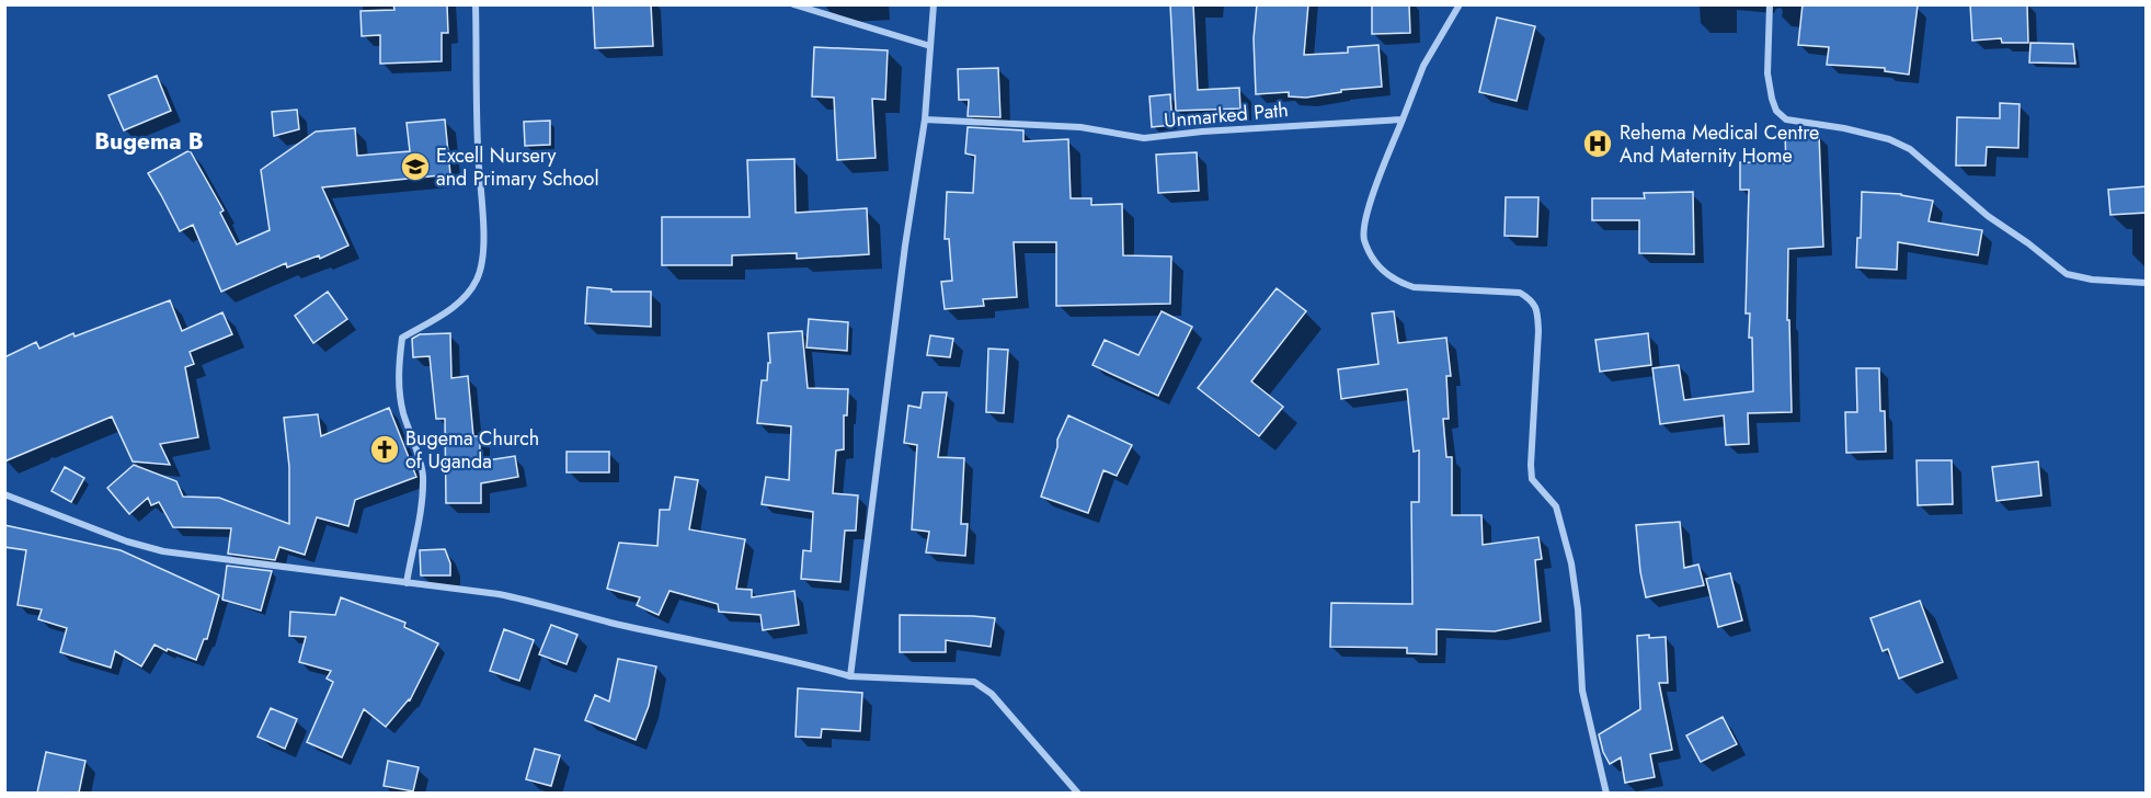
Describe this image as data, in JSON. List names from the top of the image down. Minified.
{"streets":{"street":["Unmarked Path"]},"districts":["Bugema B"],"places":{"hospital":["Rehema Medical Centre And Maternity Home"],"school or university":["Excell Nursery and Primary School"],"church":["Bugema Church of Uganda"]}}
